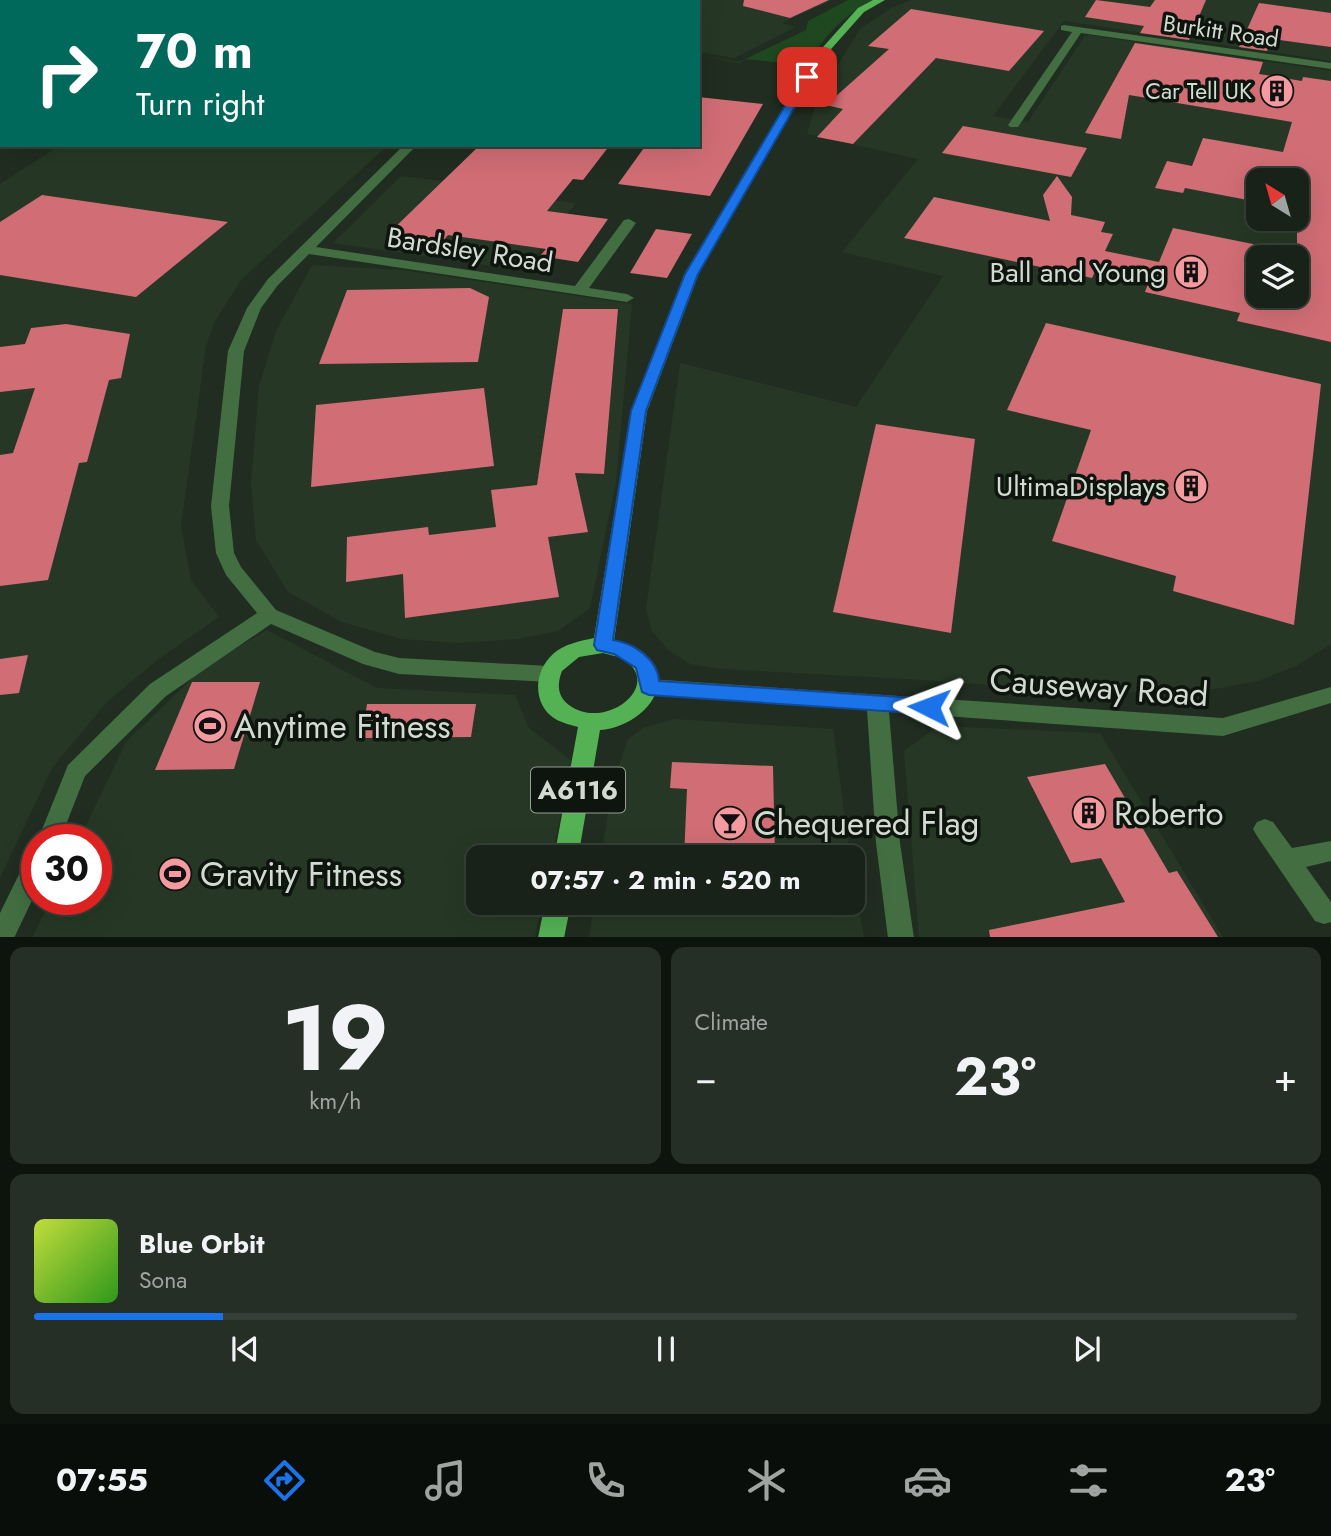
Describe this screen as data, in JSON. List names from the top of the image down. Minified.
{"streets":{"main road":["A6116"],"street":["Burkitt Road","Bardsley Road","Causeway Road"]},"crossings":[["Causeway Road","A6116"]],"places":{"building":["Car Tell UK","Ball and Young","UltimaDisplays","Roberto"],"sports":["Anytime Fitness","Gravity Fitness"],"bar":["Chequered Flag"]},"north":"top left","page":{"turn":["70 m","Turn right"],"limit":"30","trip":"07:57 · 2 min · 520 m","tile":[["19","km/h"],"Climate"],"heat":["−","23°","+"],"song":["Blue Orbit","Sona"],"tabs":["07:55","23°"]}}
